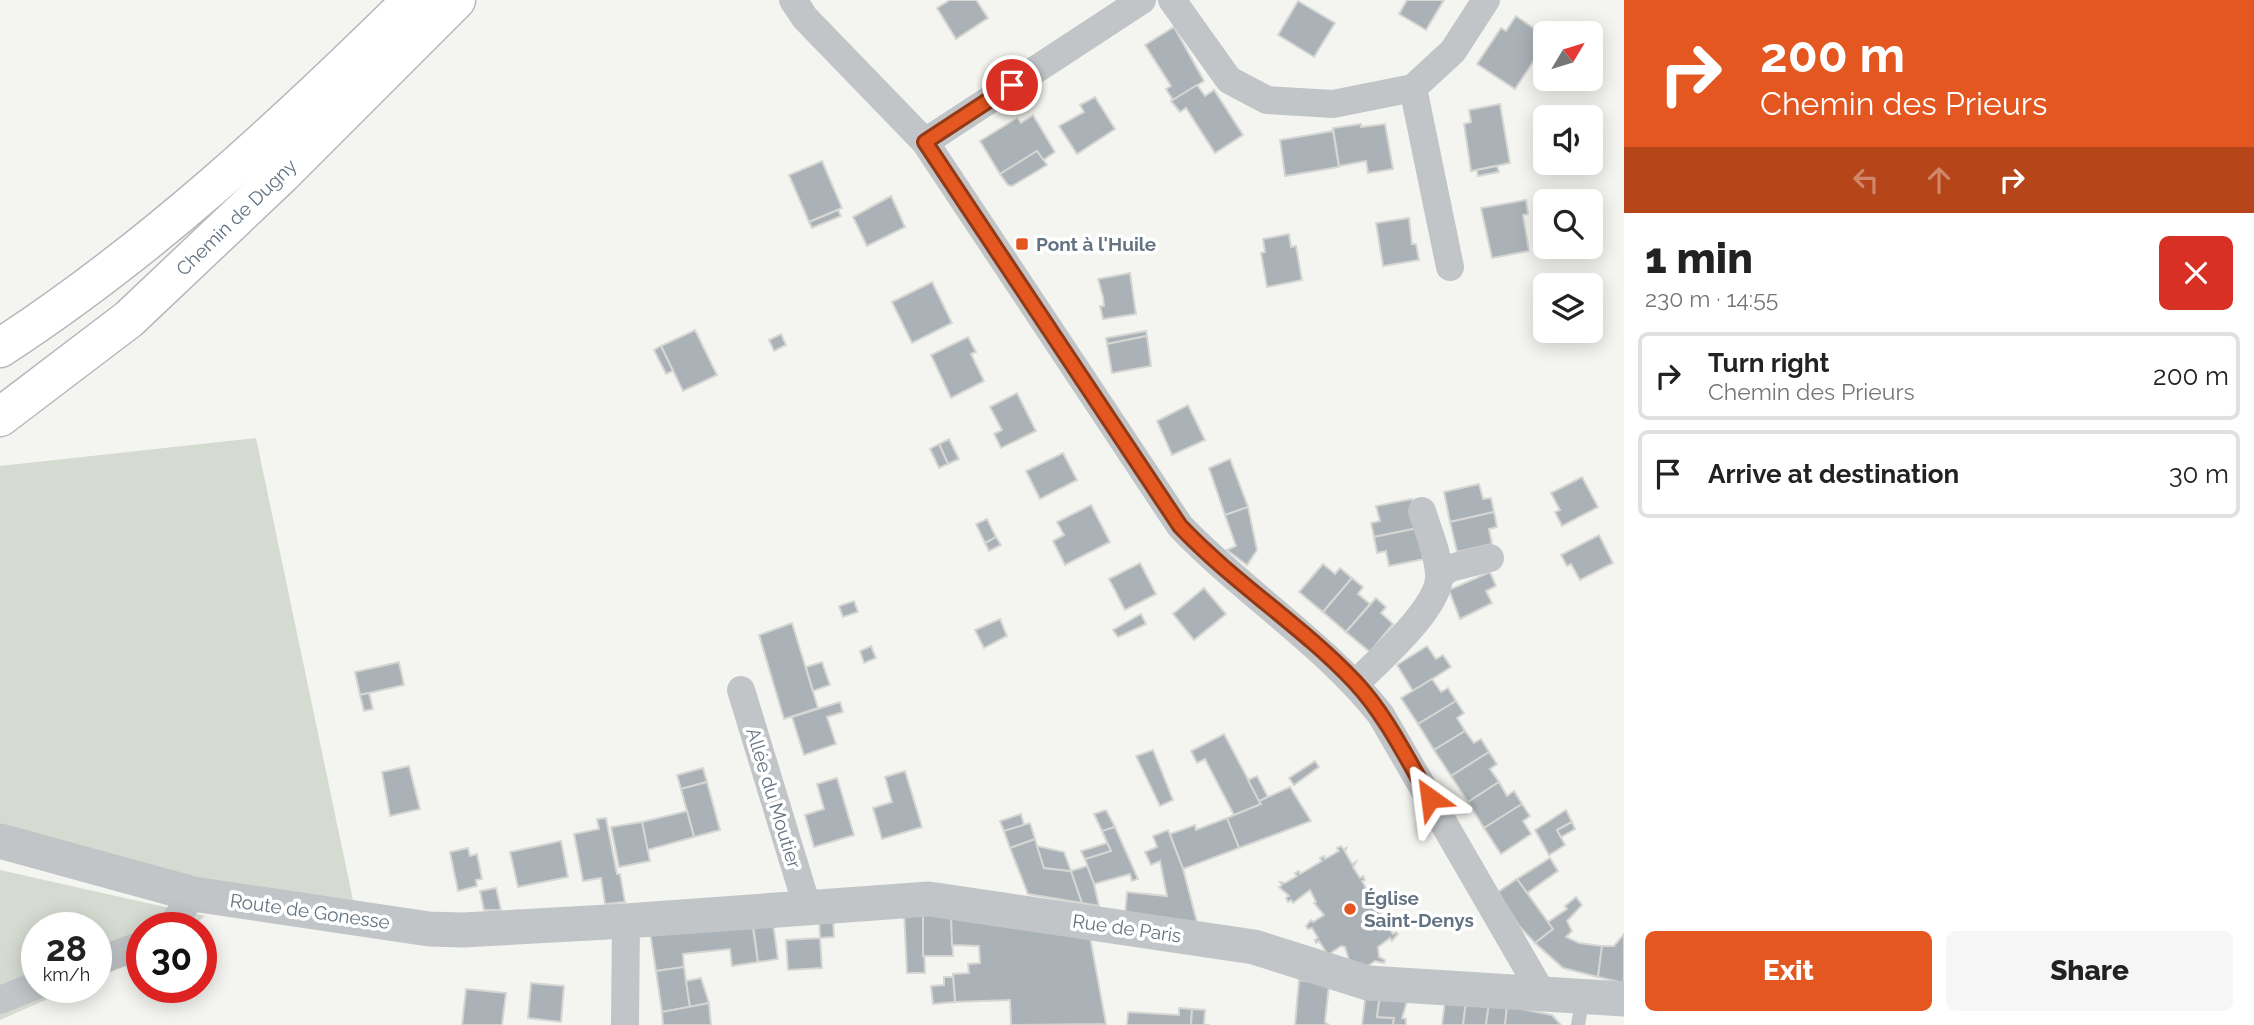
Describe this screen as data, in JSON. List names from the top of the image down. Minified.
{"streets":{"main road":["Chemin de Dugny"],"street":["Allée du Moutier","Route de Gonesse","Rue de Paris"]},"crossings":[["Allée du Moutier","Rue de Paris"],["Route de Gonesse","Rue de Paris"]],"places":{"transit":["Pont à l'Huile"],"other":["Église Saint-Denys"]},"north":"top right","page":{"turn":["200 m","Chemin des Prieurs"],"heading":["1 min","230 m · 14:55"],"list":[{"name":"Turn right","note":"Chemin des Prieurs","value":"200 m"},{"name":"Arrive at destination","value":"30 m"}],"speed":"28 km/h","limit":"30","buttons":["Exit","Share"]}}
